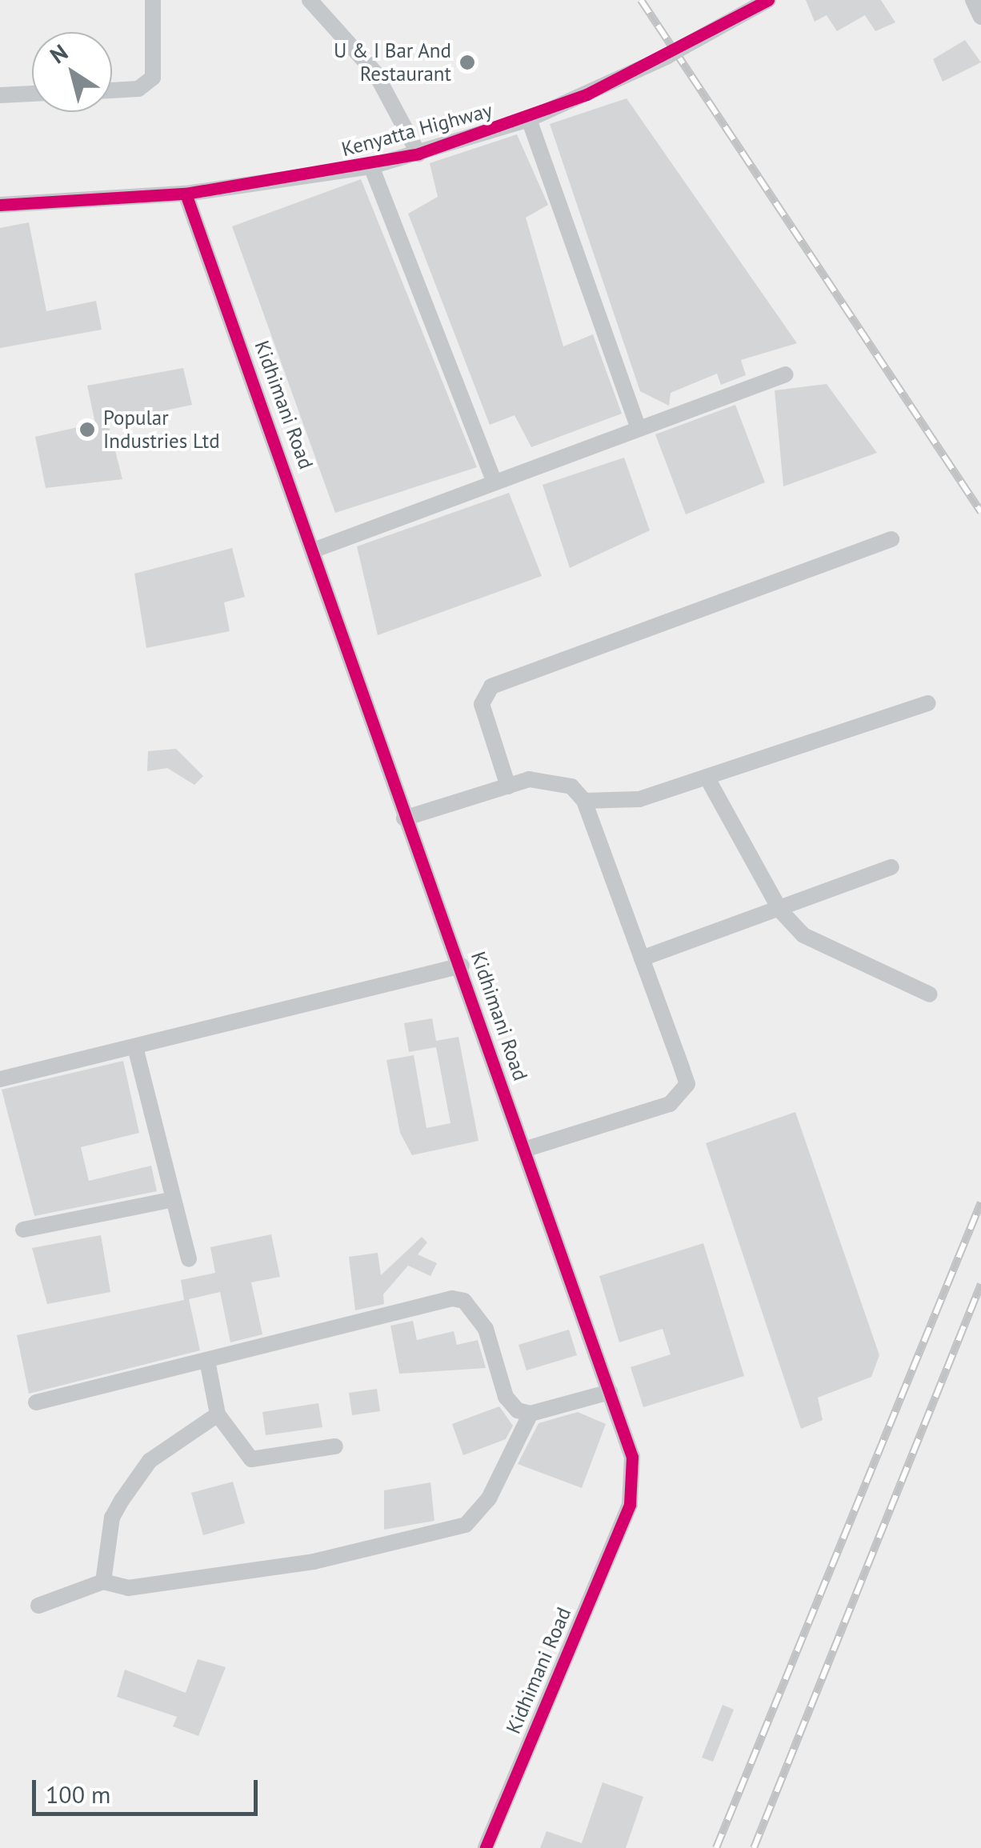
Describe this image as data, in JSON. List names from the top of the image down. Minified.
{"streets":{"street":["Kenyatta Highway","Kidhimani Road"]},"crossings":[["Kenyatta Highway","Kidhimani Road"]],"places":["U & I Bar And Restaurant","Popular Industries Ltd"],"scale_bar":"100 m","north":"top left"}
